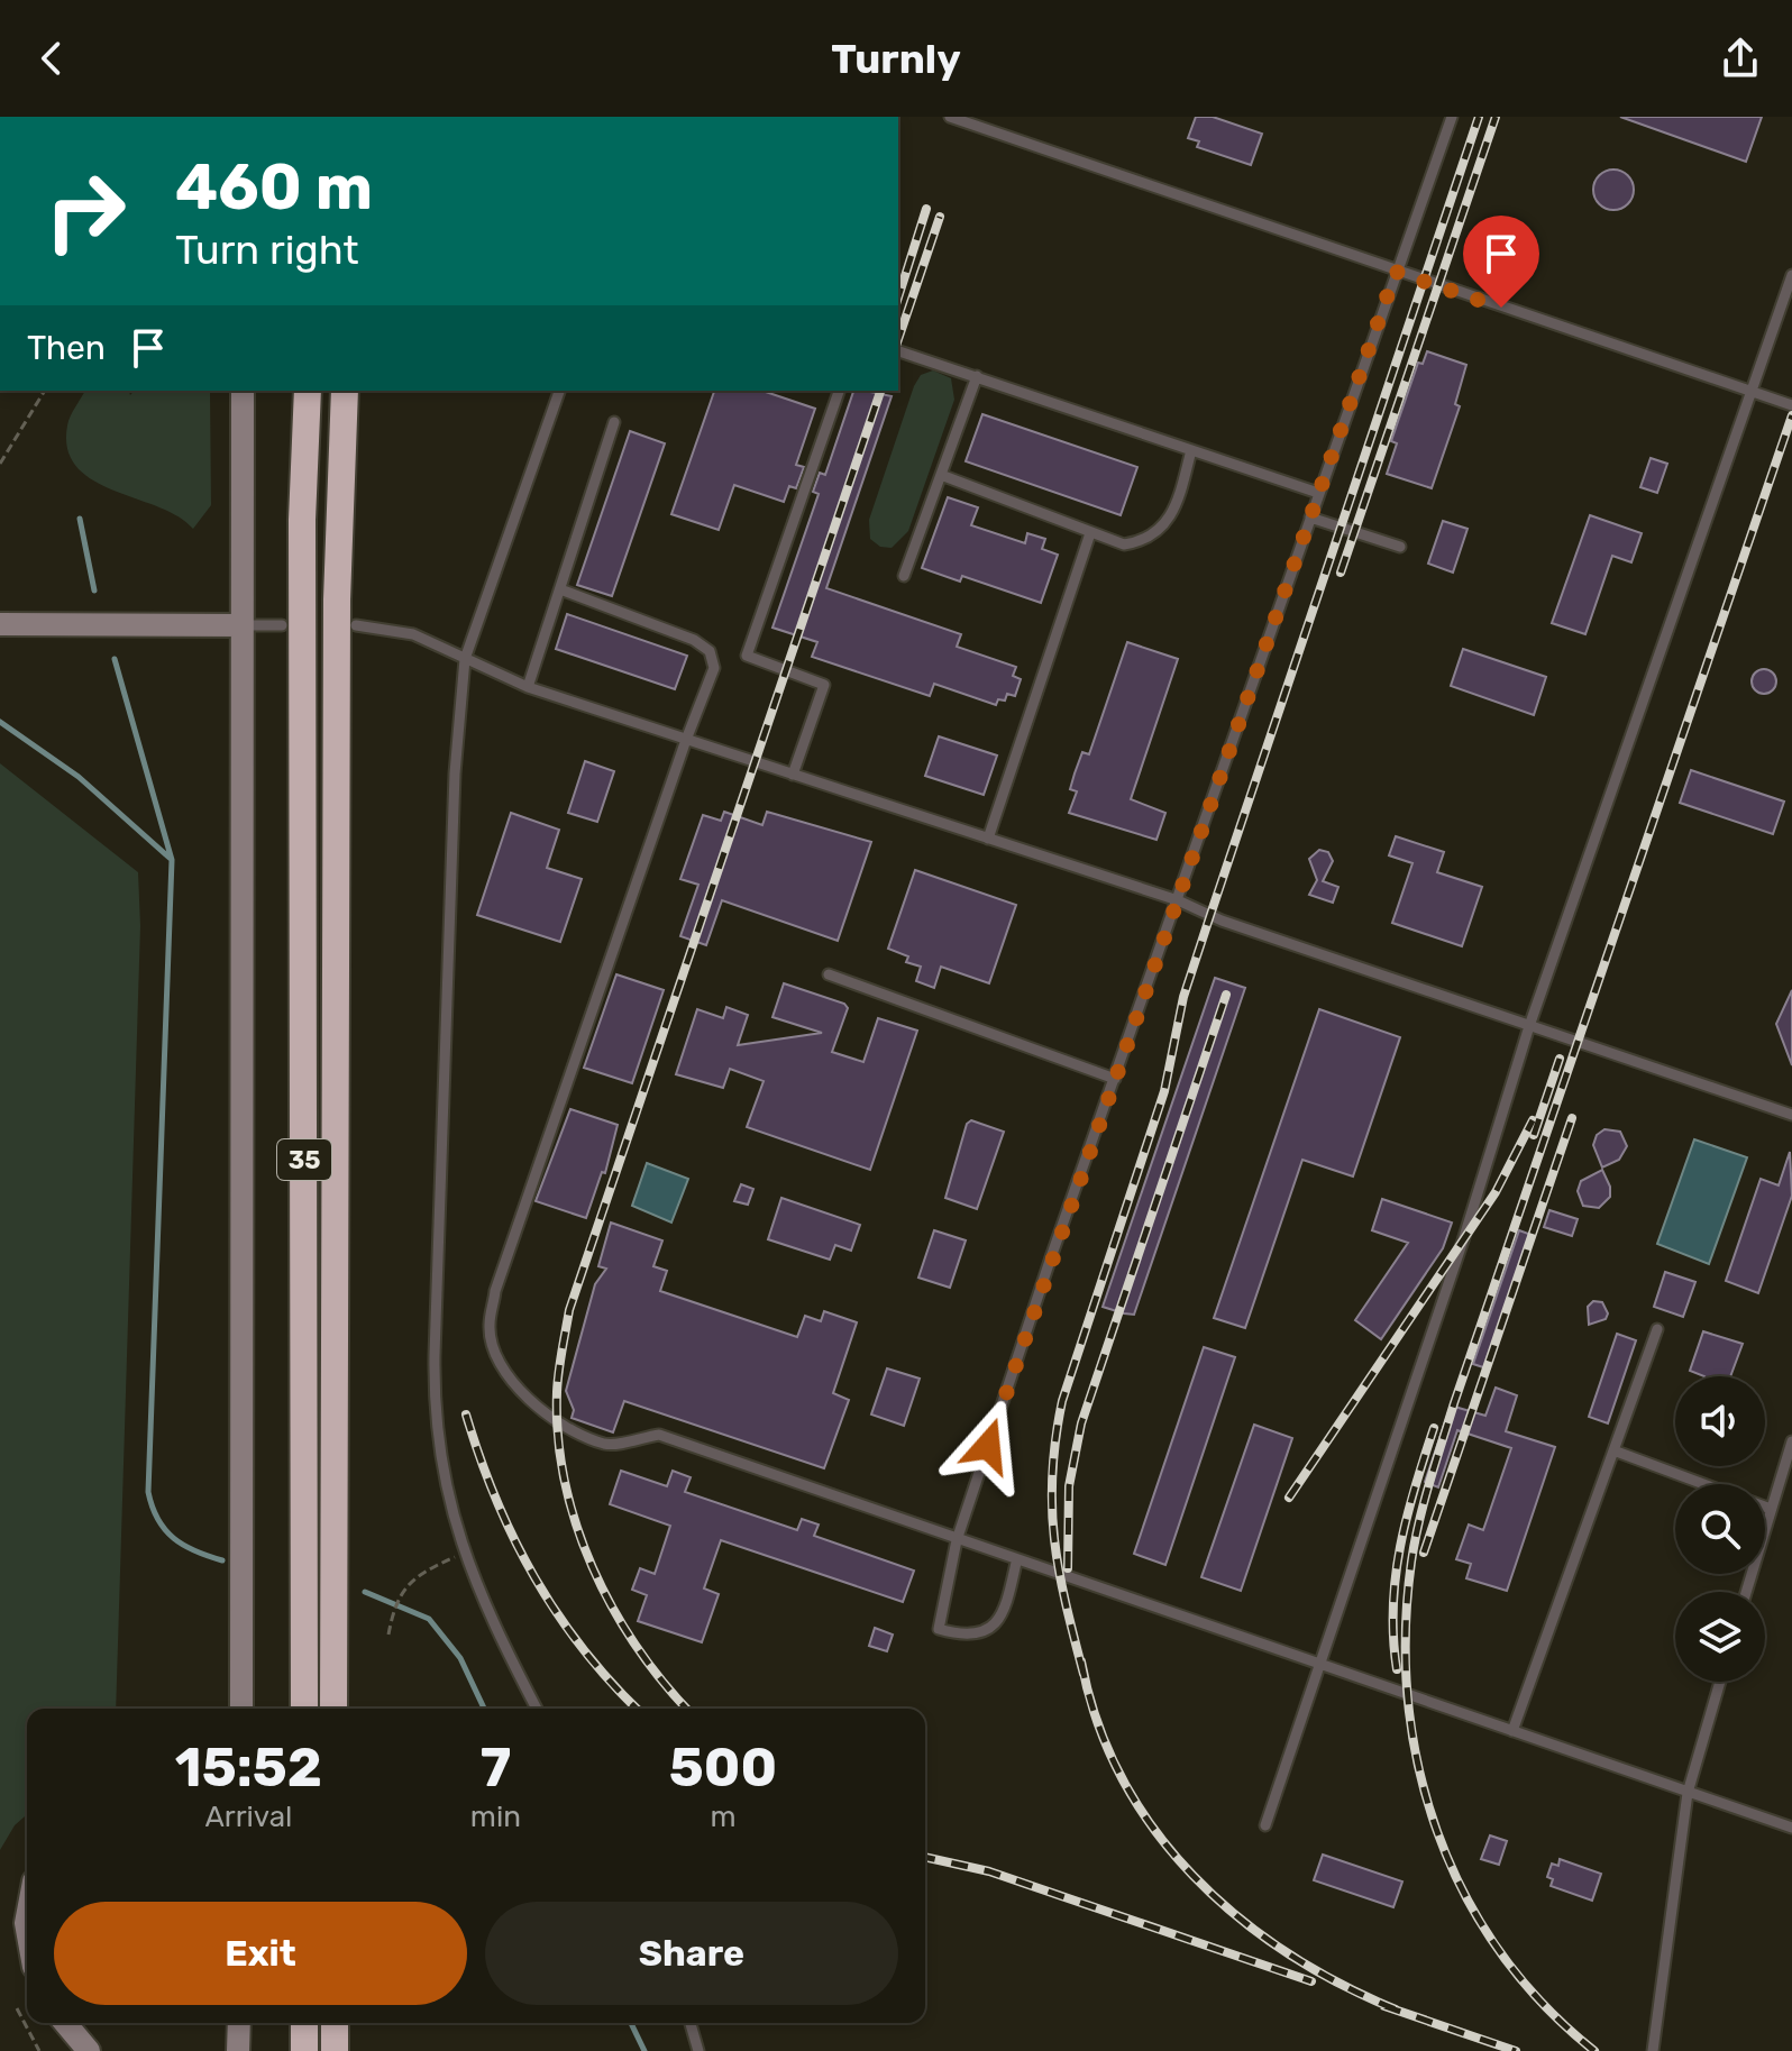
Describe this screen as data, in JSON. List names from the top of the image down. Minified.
{"streets":{"highway":["35"]},"page":{"header":"Turnly","turn":["460 m","Turn right"],"then":"Then","eta":["15:52","Arrival","7","min","500","m"],"buttons":["Exit","Share"]}}
